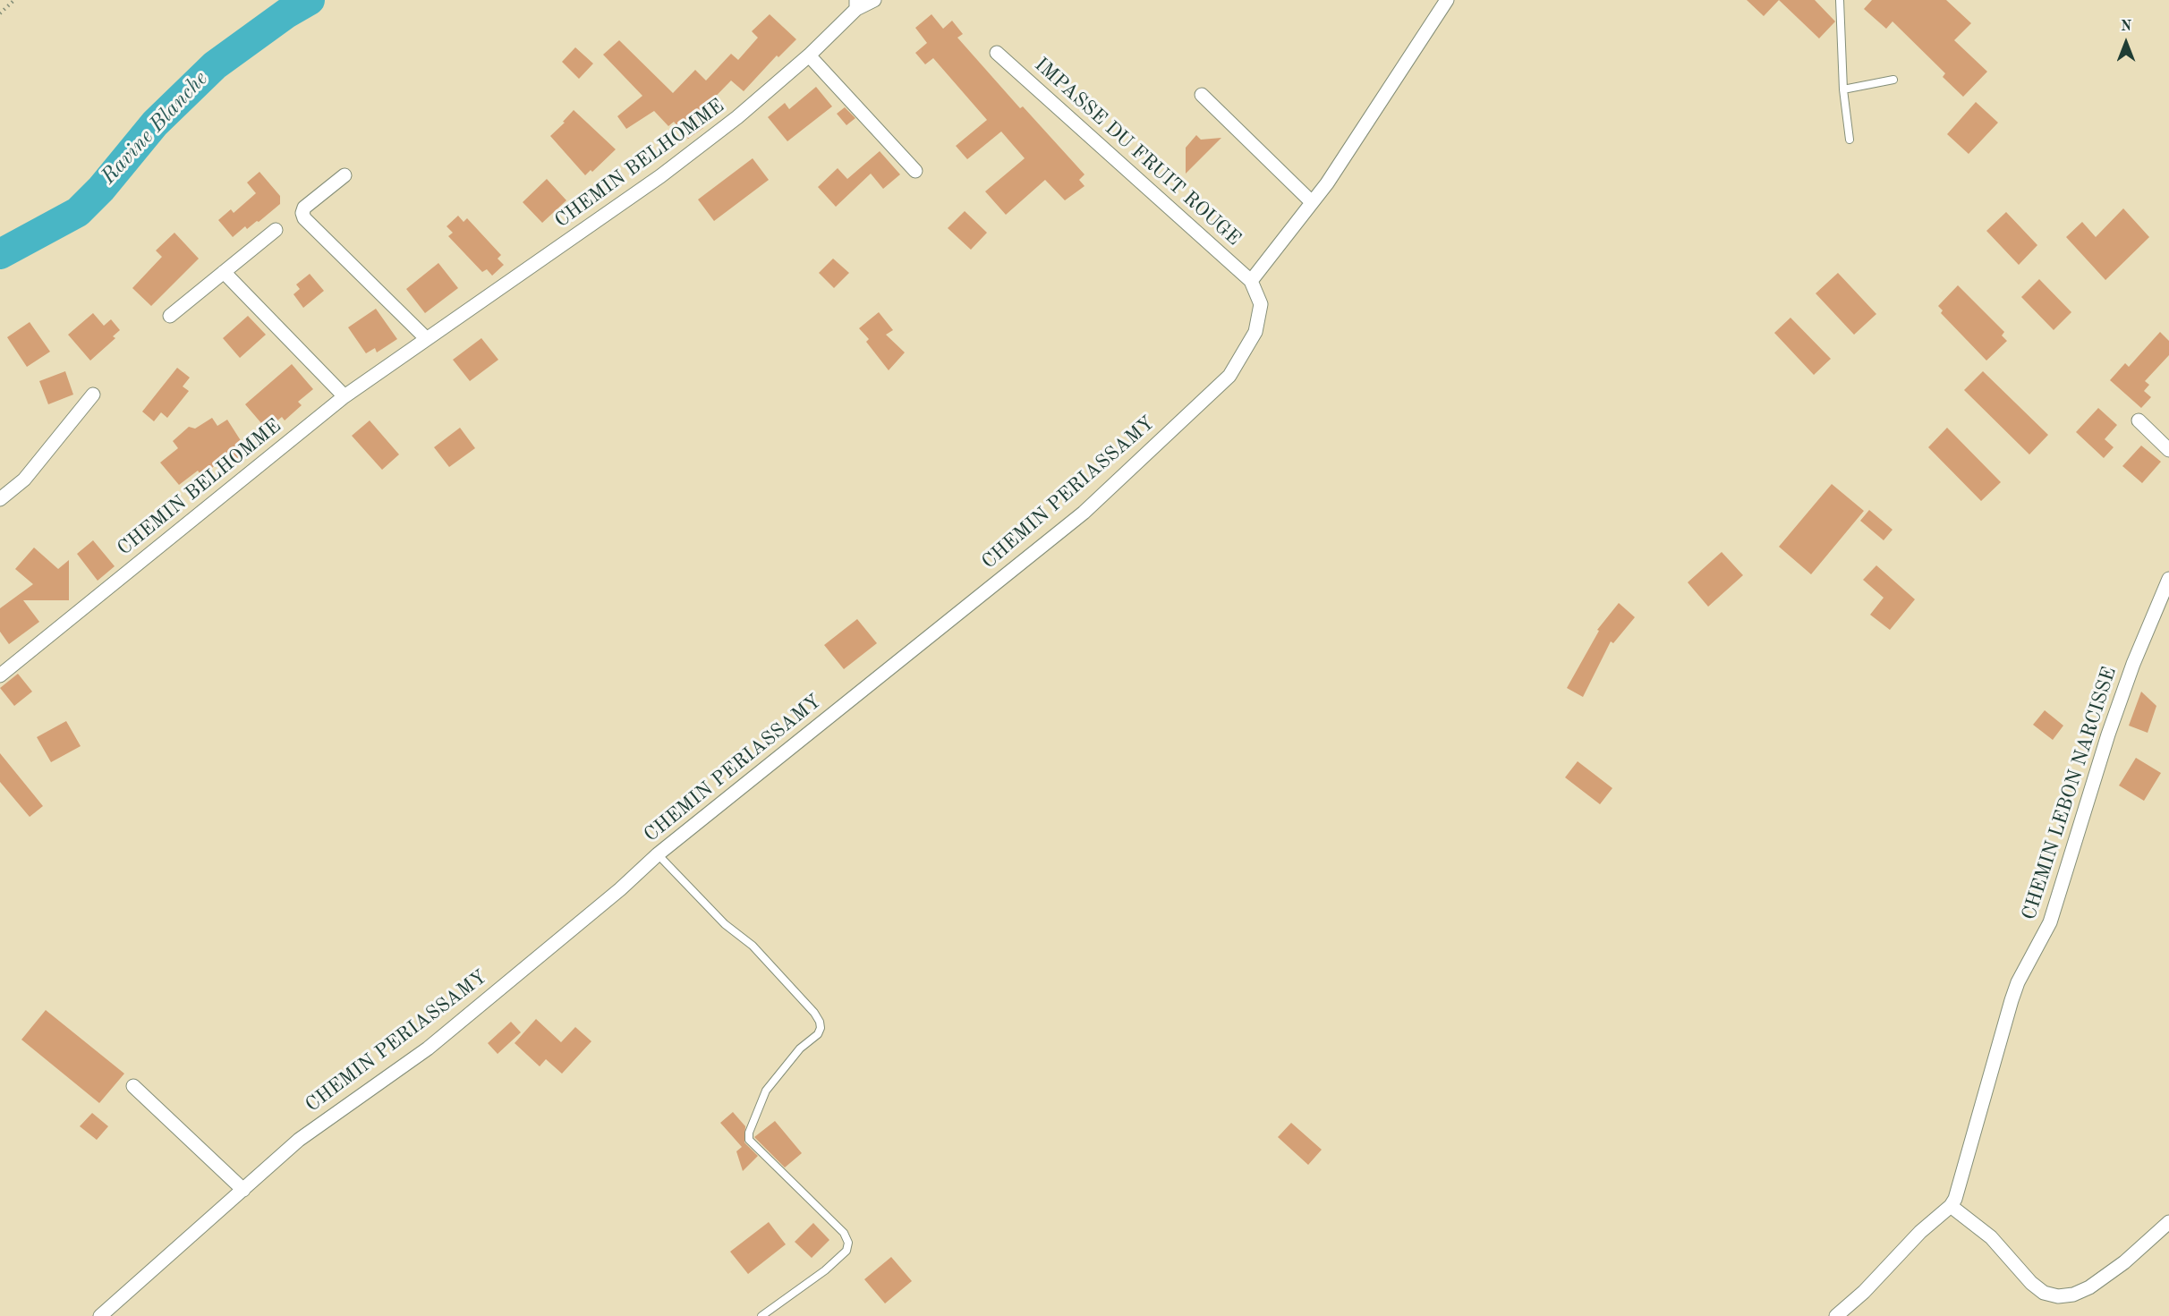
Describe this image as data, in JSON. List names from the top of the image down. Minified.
{"streets":{"street":["IMPASSE DU FRUIT ROUGE","CHEMIN BELHOMME","CHEMIN PERIASSAMY","CHEMIN LEBON NARCISSE"]},"crossings":[["IMPASSE DU FRUIT ROUGE","CHEMIN PERIASSAMY"]],"water":["Ravine Blanche"],"north":"top"}
